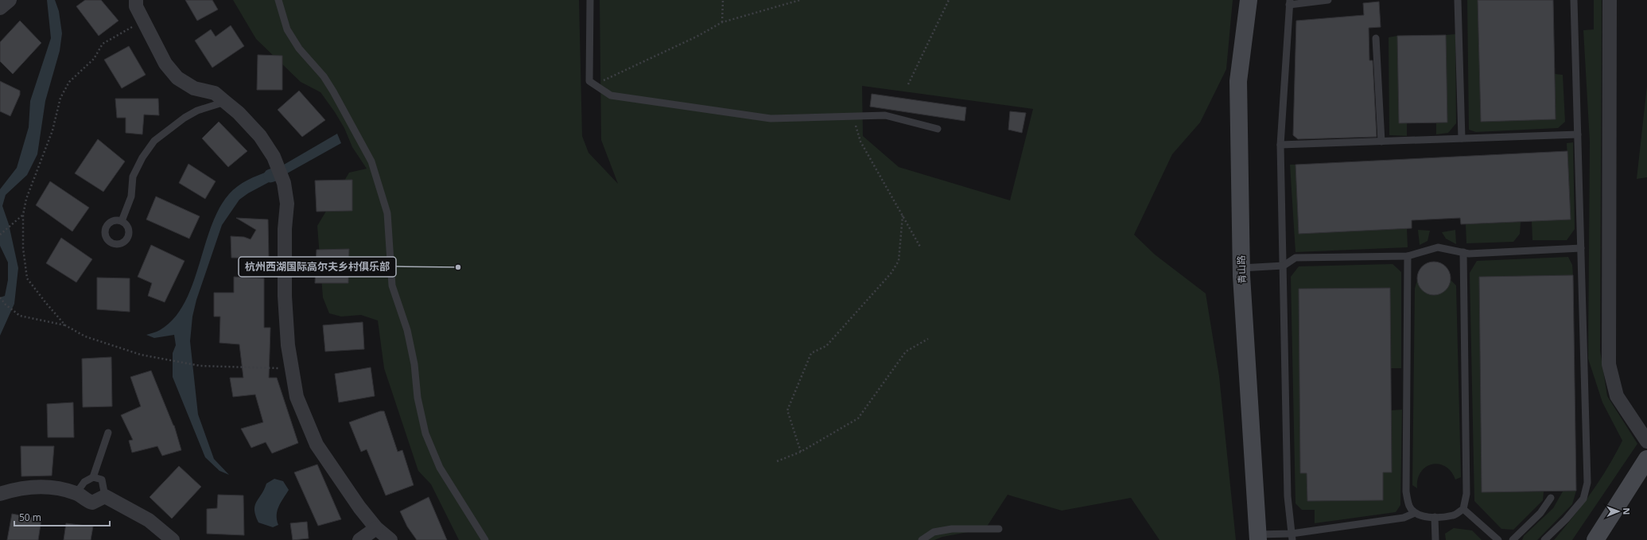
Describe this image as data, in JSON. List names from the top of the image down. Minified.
{"streets":{"street":["青山路"]},"places":["杭州西湖国际高尔夫乡村俱乐部"],"scale_bar":"50 m","north":"right"}
